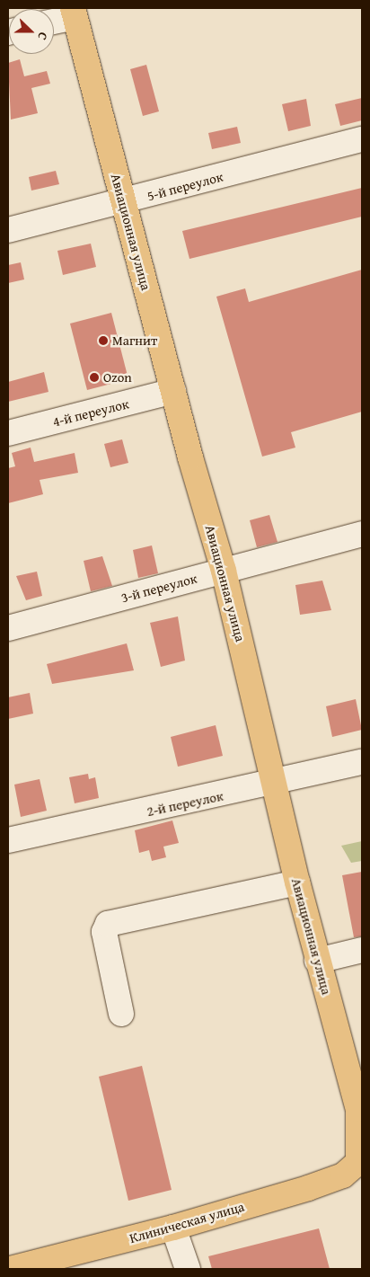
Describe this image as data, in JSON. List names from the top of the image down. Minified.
{"streets":{"main road":["Авиационная улица","Клиническая улица"],"street":["5-й переулок","4-й переулок","3-й переулок","2-й переулок"]},"crossings":[["5-й переулок","Авиационная улица"],["Авиационная улица","4-й переулок"],["Авиационная улица","3-й переулок"],["Авиационная улица","2-й переулок"],["Авиационная улица","Клиническая улица"]],"places":["Магнит","Ozon"],"north":"right"}
